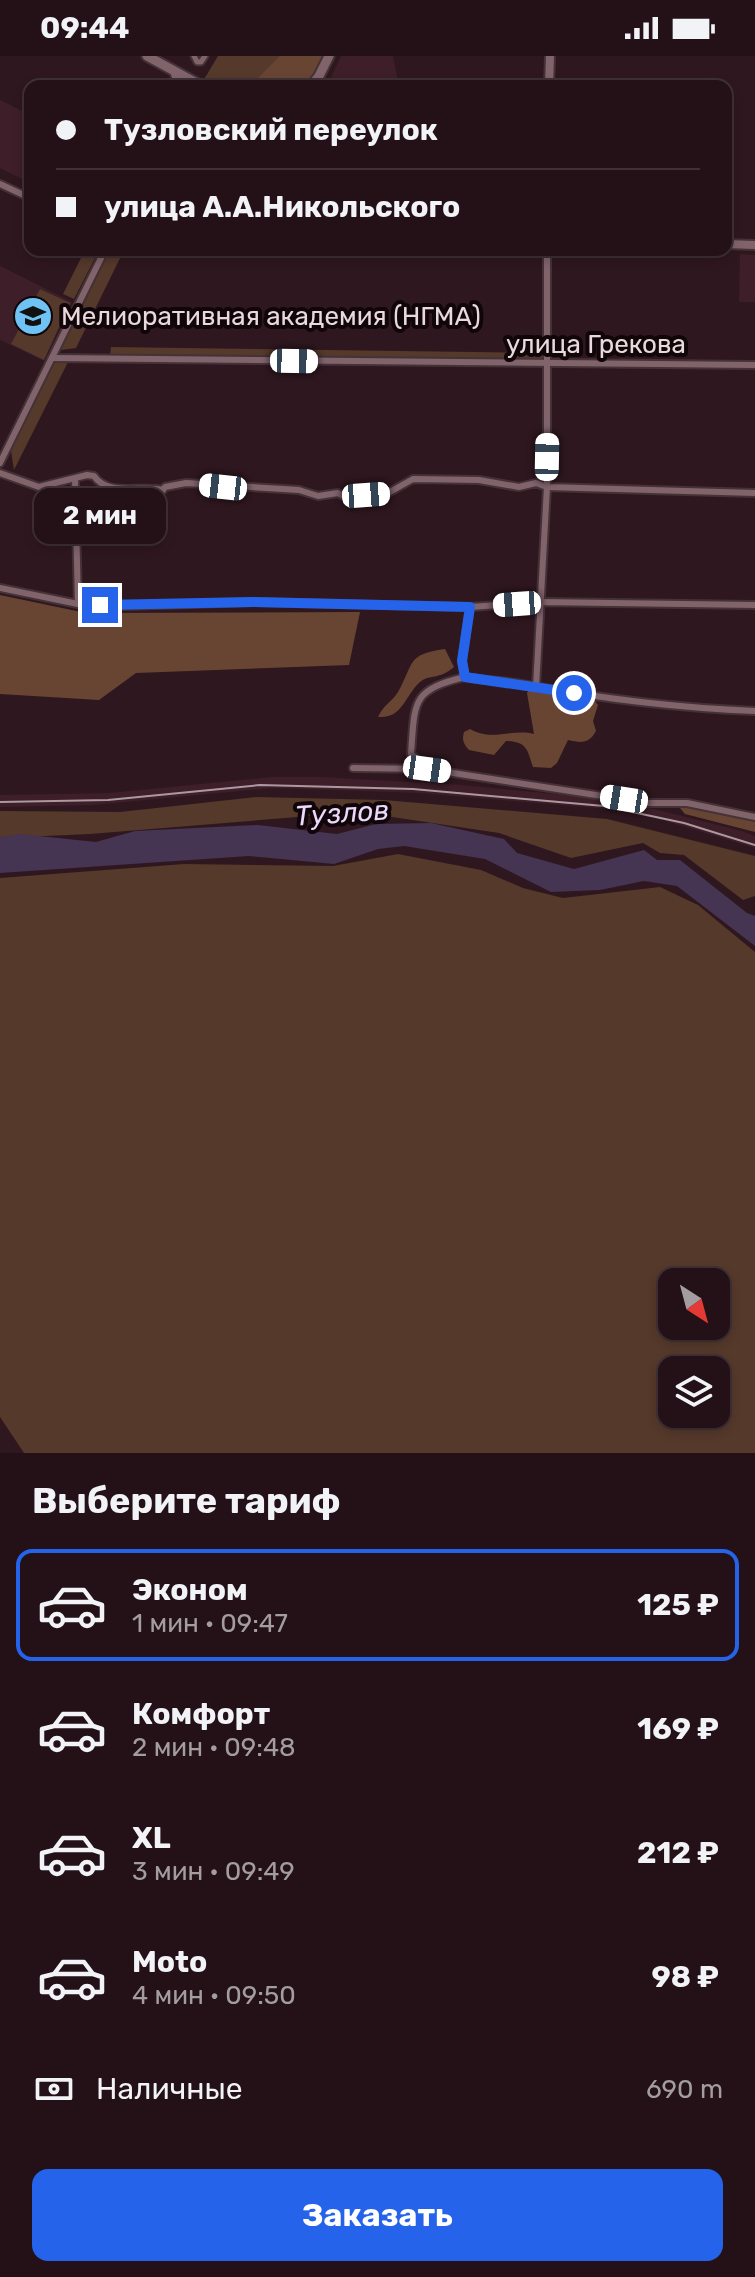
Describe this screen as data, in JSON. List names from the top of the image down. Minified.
{"streets":{"street":["улица Грекова"]},"water":["Тузлов"],"places":{"school or university":["Мелиоративная академия (НГМА)"]},"north":"bottom right","page":{"status":"09:44","banner":["Тузловский переулок","улица А.А.Никольского"],"bubble":"2 мин","heading":"Выберите тариф","list":[{"name":"Эконом","note":"1 мин · 09:47","value":"125 ₽"},{"name":"Комфорт","note":"2 мин · 09:48","value":"169 ₽"},{"name":"XL","note":"3 мин · 09:49","value":"212 ₽"},{"name":"Moto","note":"4 мин · 09:50","value":"98 ₽"}],"pay":["Наличные","690 m"],"buttons":"Заказать"}}
